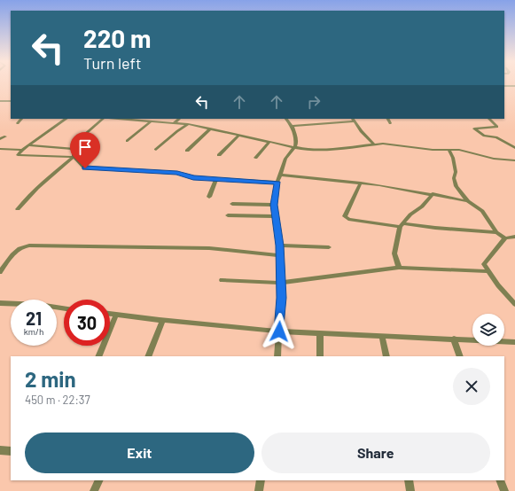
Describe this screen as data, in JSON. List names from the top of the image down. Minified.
{"page":{"turn":["220 m","Turn left"],"speed":"21 km/h","limit":"30","heading":["2 min","450 m · 22:37"],"buttons":["Exit","Share"]}}
